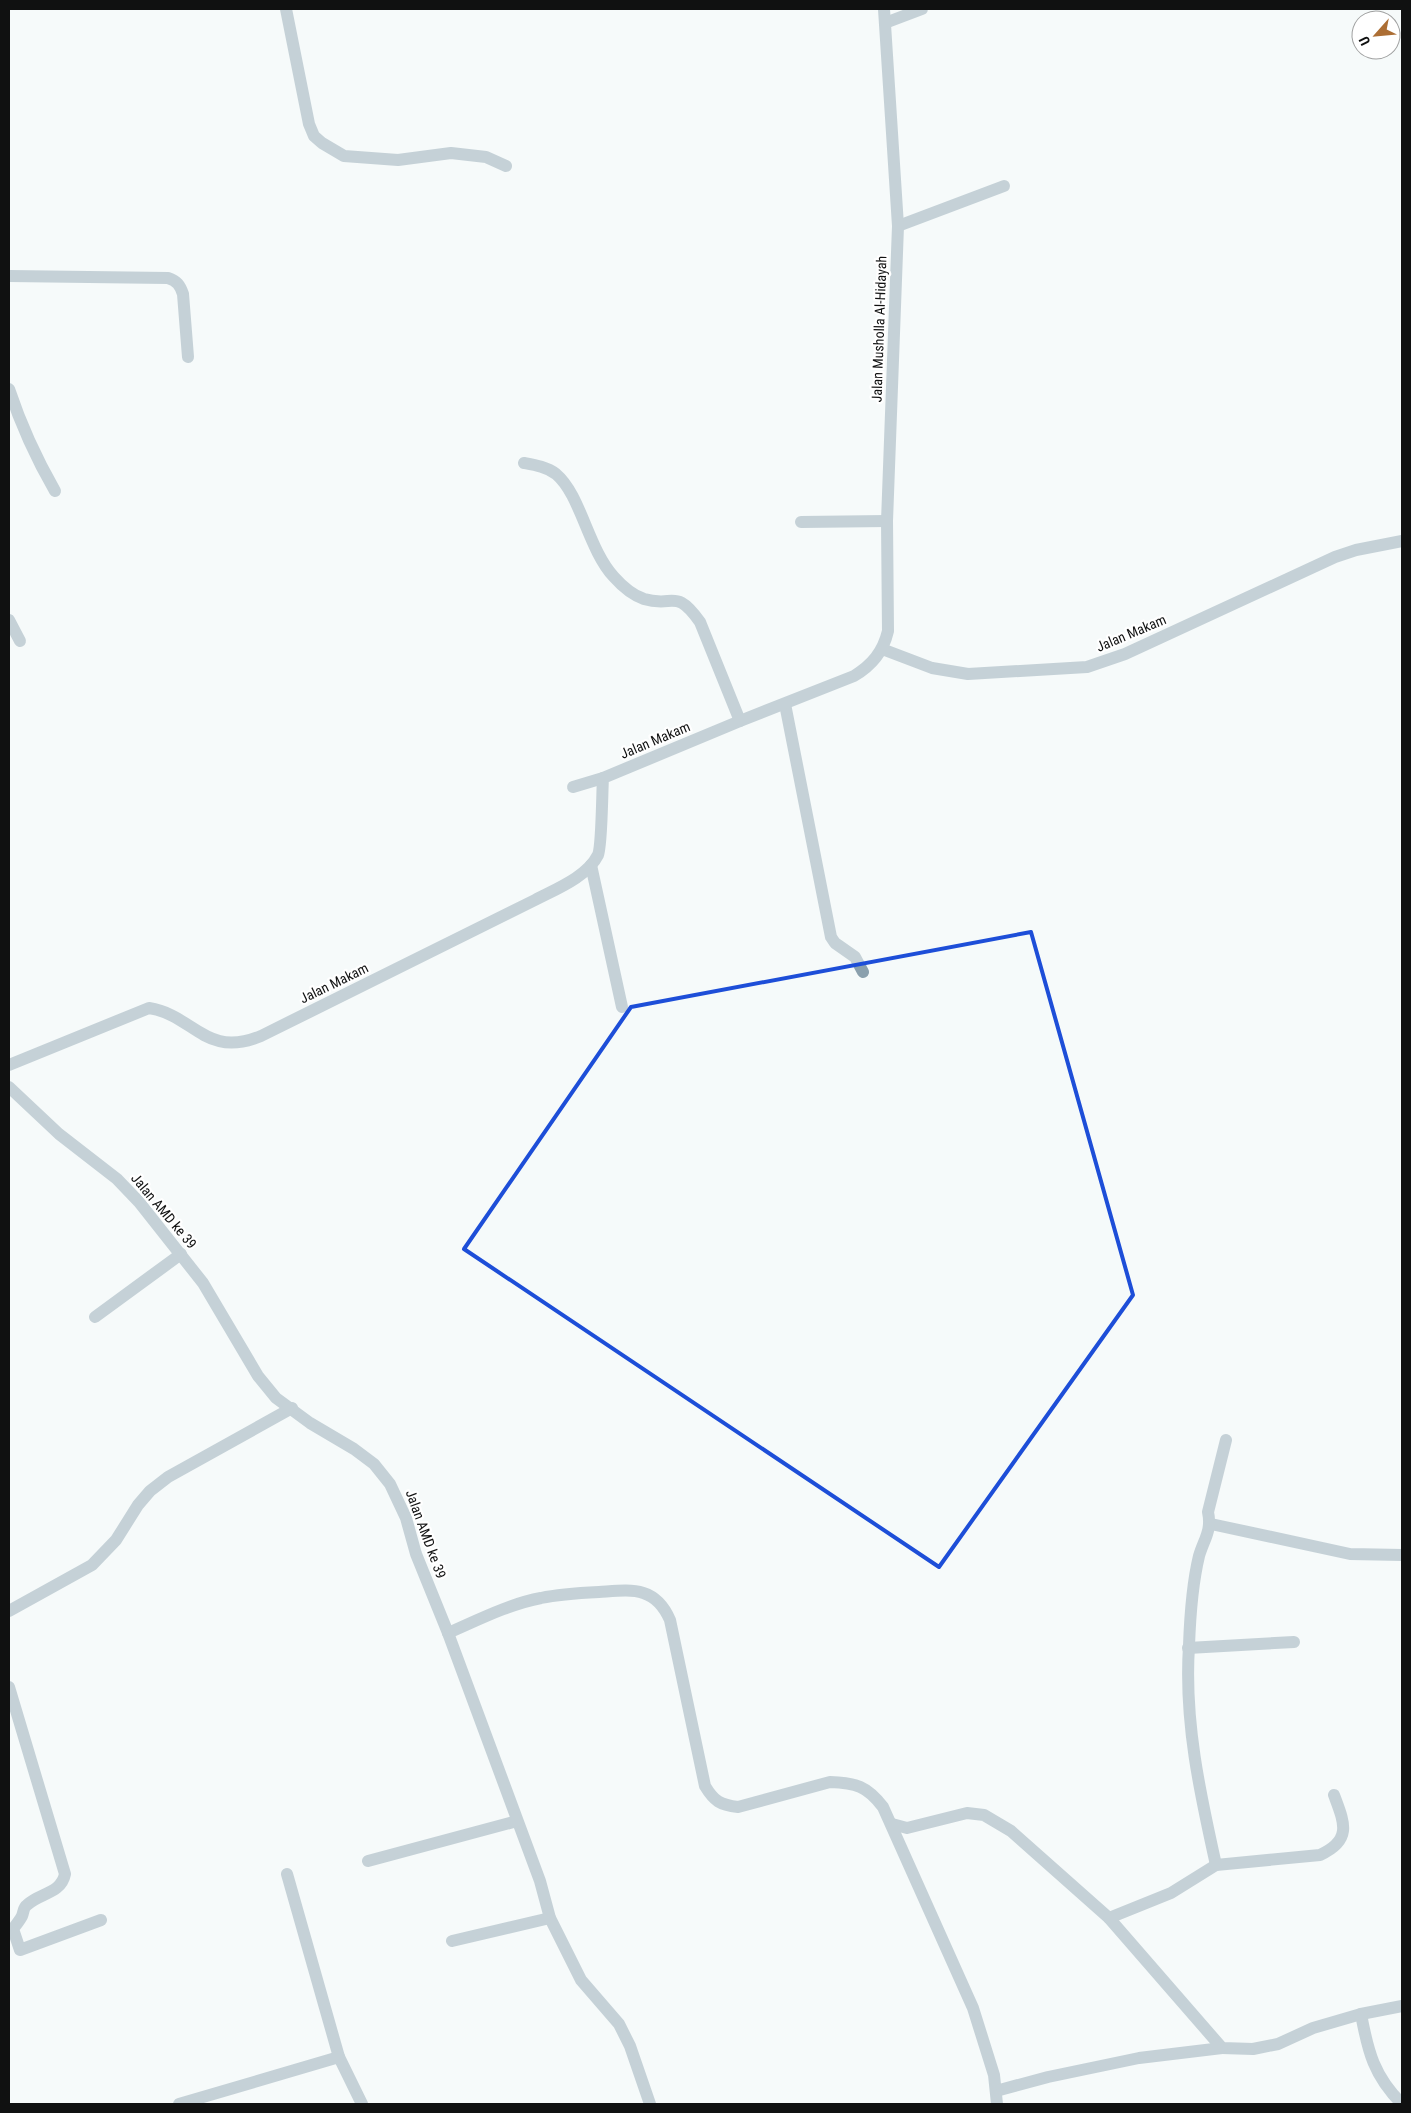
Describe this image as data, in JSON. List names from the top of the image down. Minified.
{"streets":{"street":["Jalan Musholla Al-Hidayah","Jalan Makam","Jalan AMD ke 39"]},"crossings":[["Jalan Musholla Al-Hidayah","Jalan Makam"]],"north":"bottom left"}
